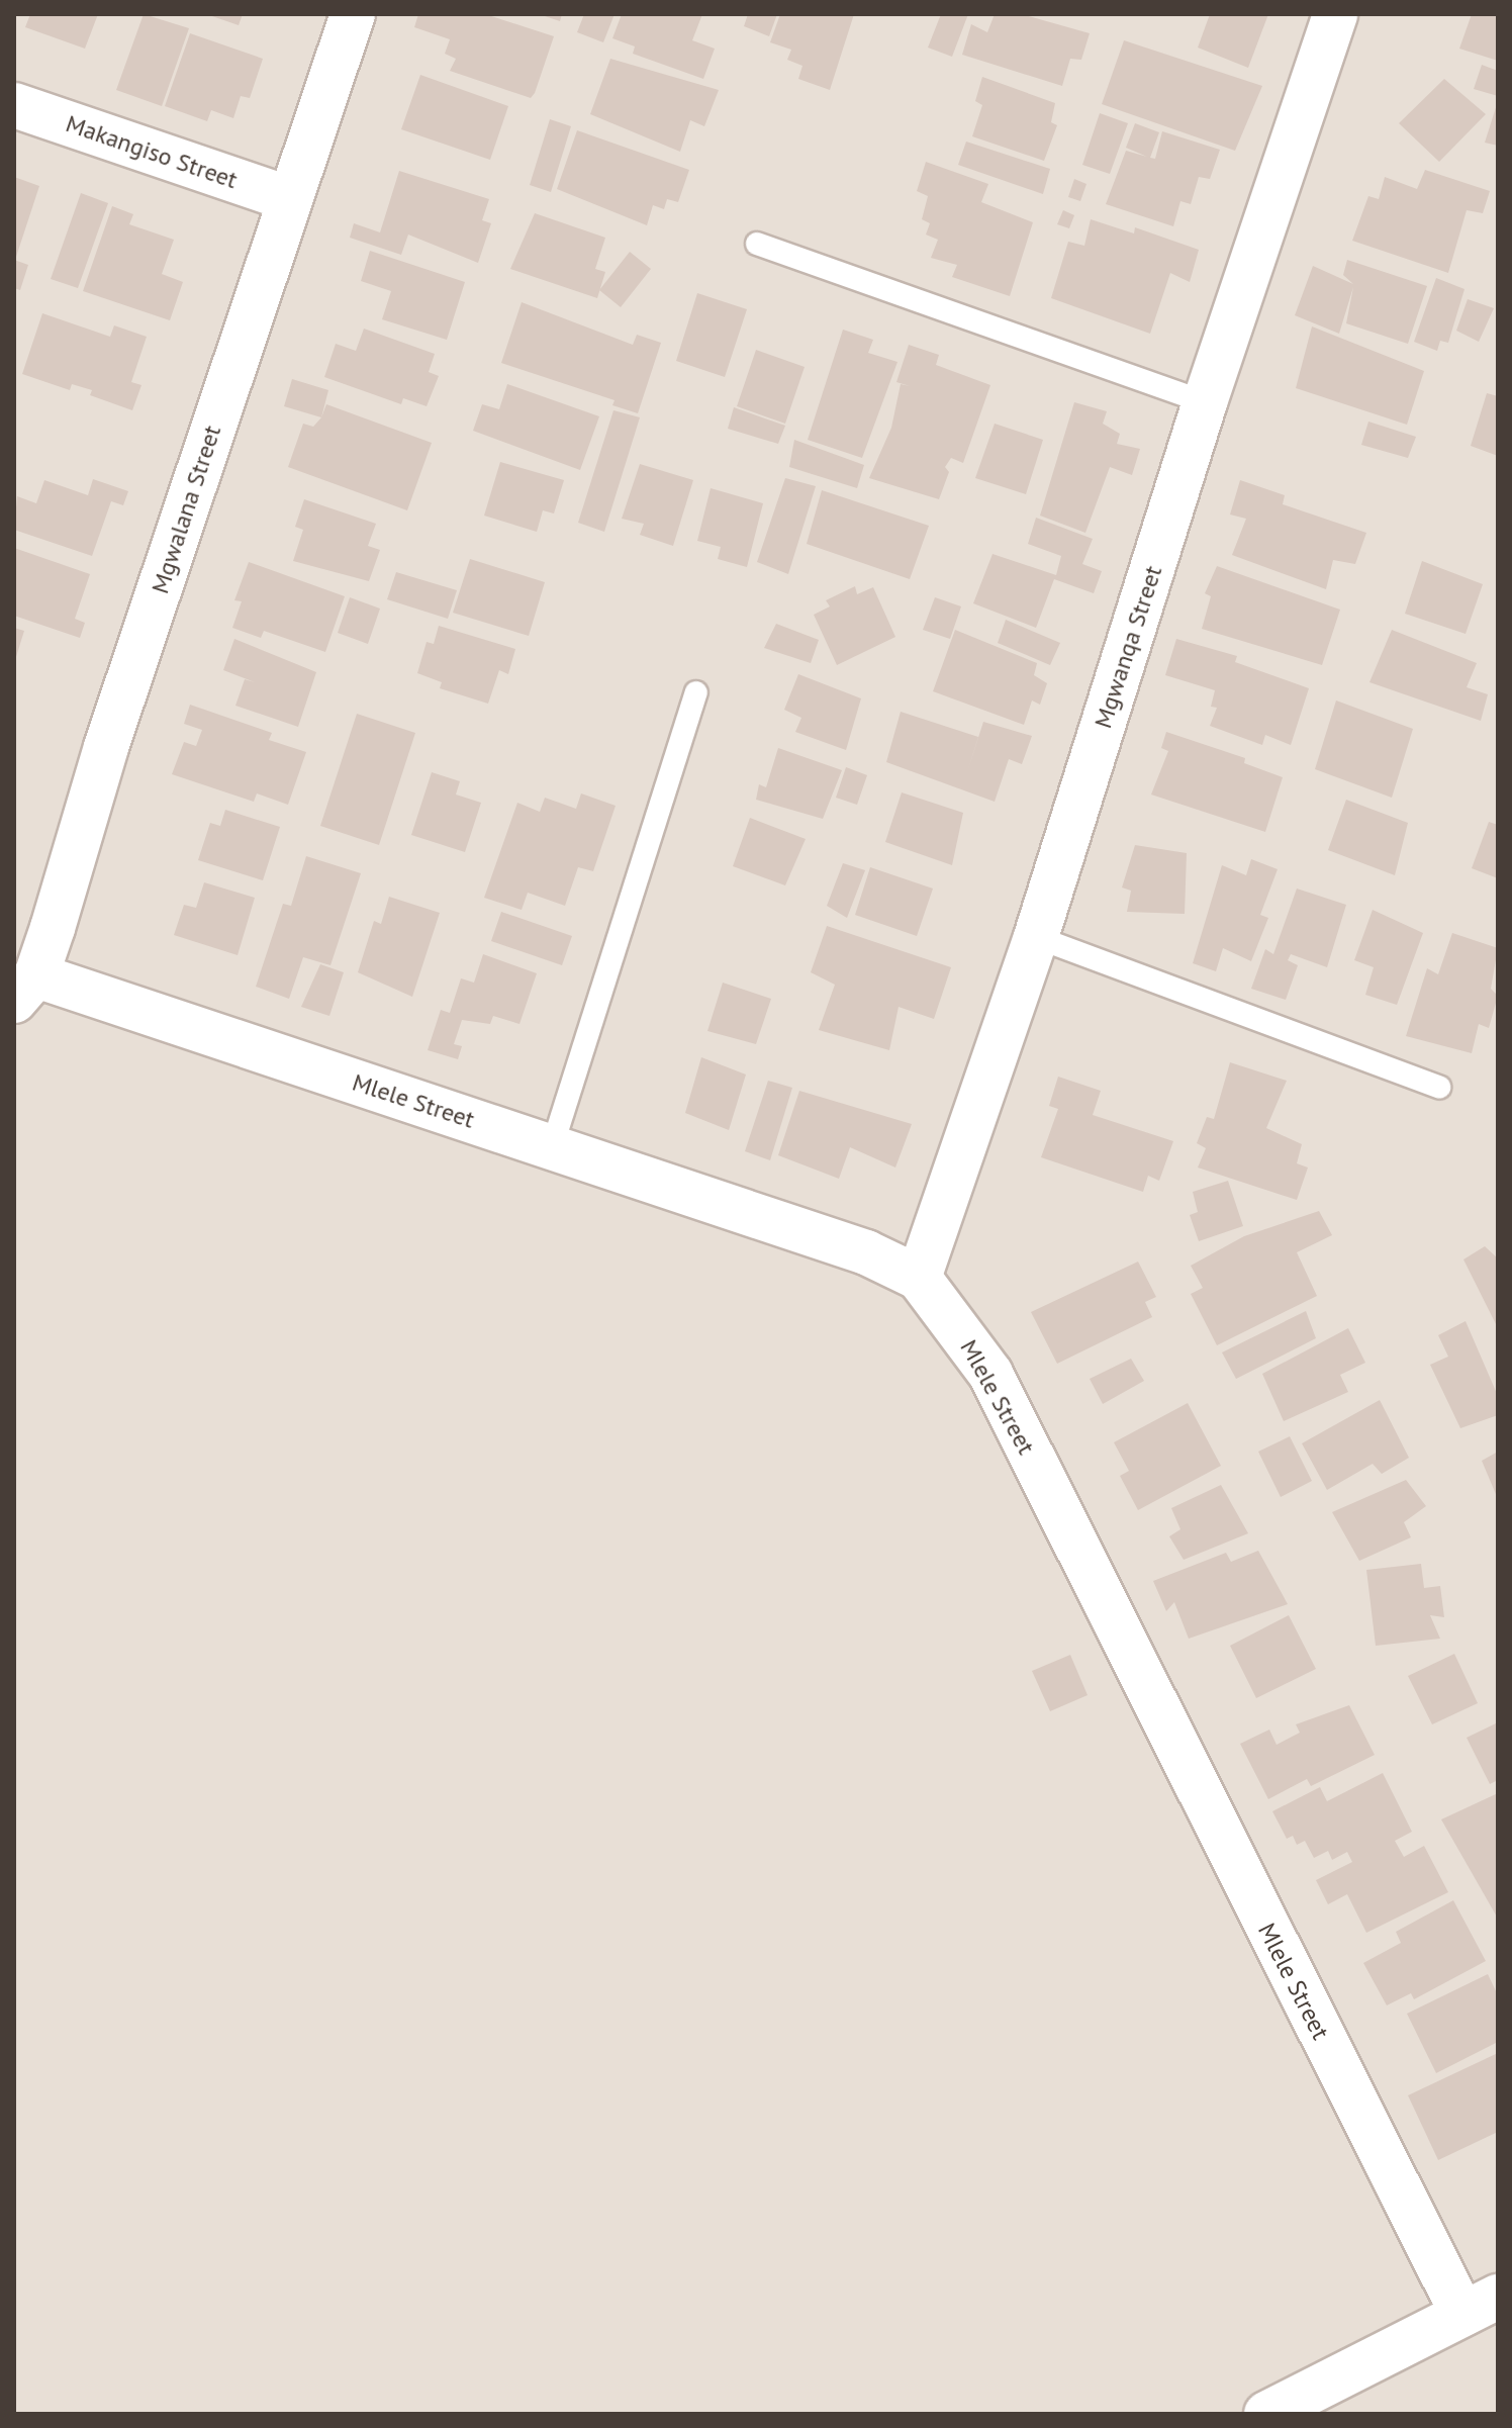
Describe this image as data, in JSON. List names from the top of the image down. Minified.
{"streets":{"street":["Makangiso Street","Mgwalana Street","Mgwanqa Street","Mlele Street"]},"crossings":[["Makangiso Street","Mgwalana Street"],["Mgwalana Street","Mlele Street"],["Mgwanqa Street","Mlele Street"]]}
